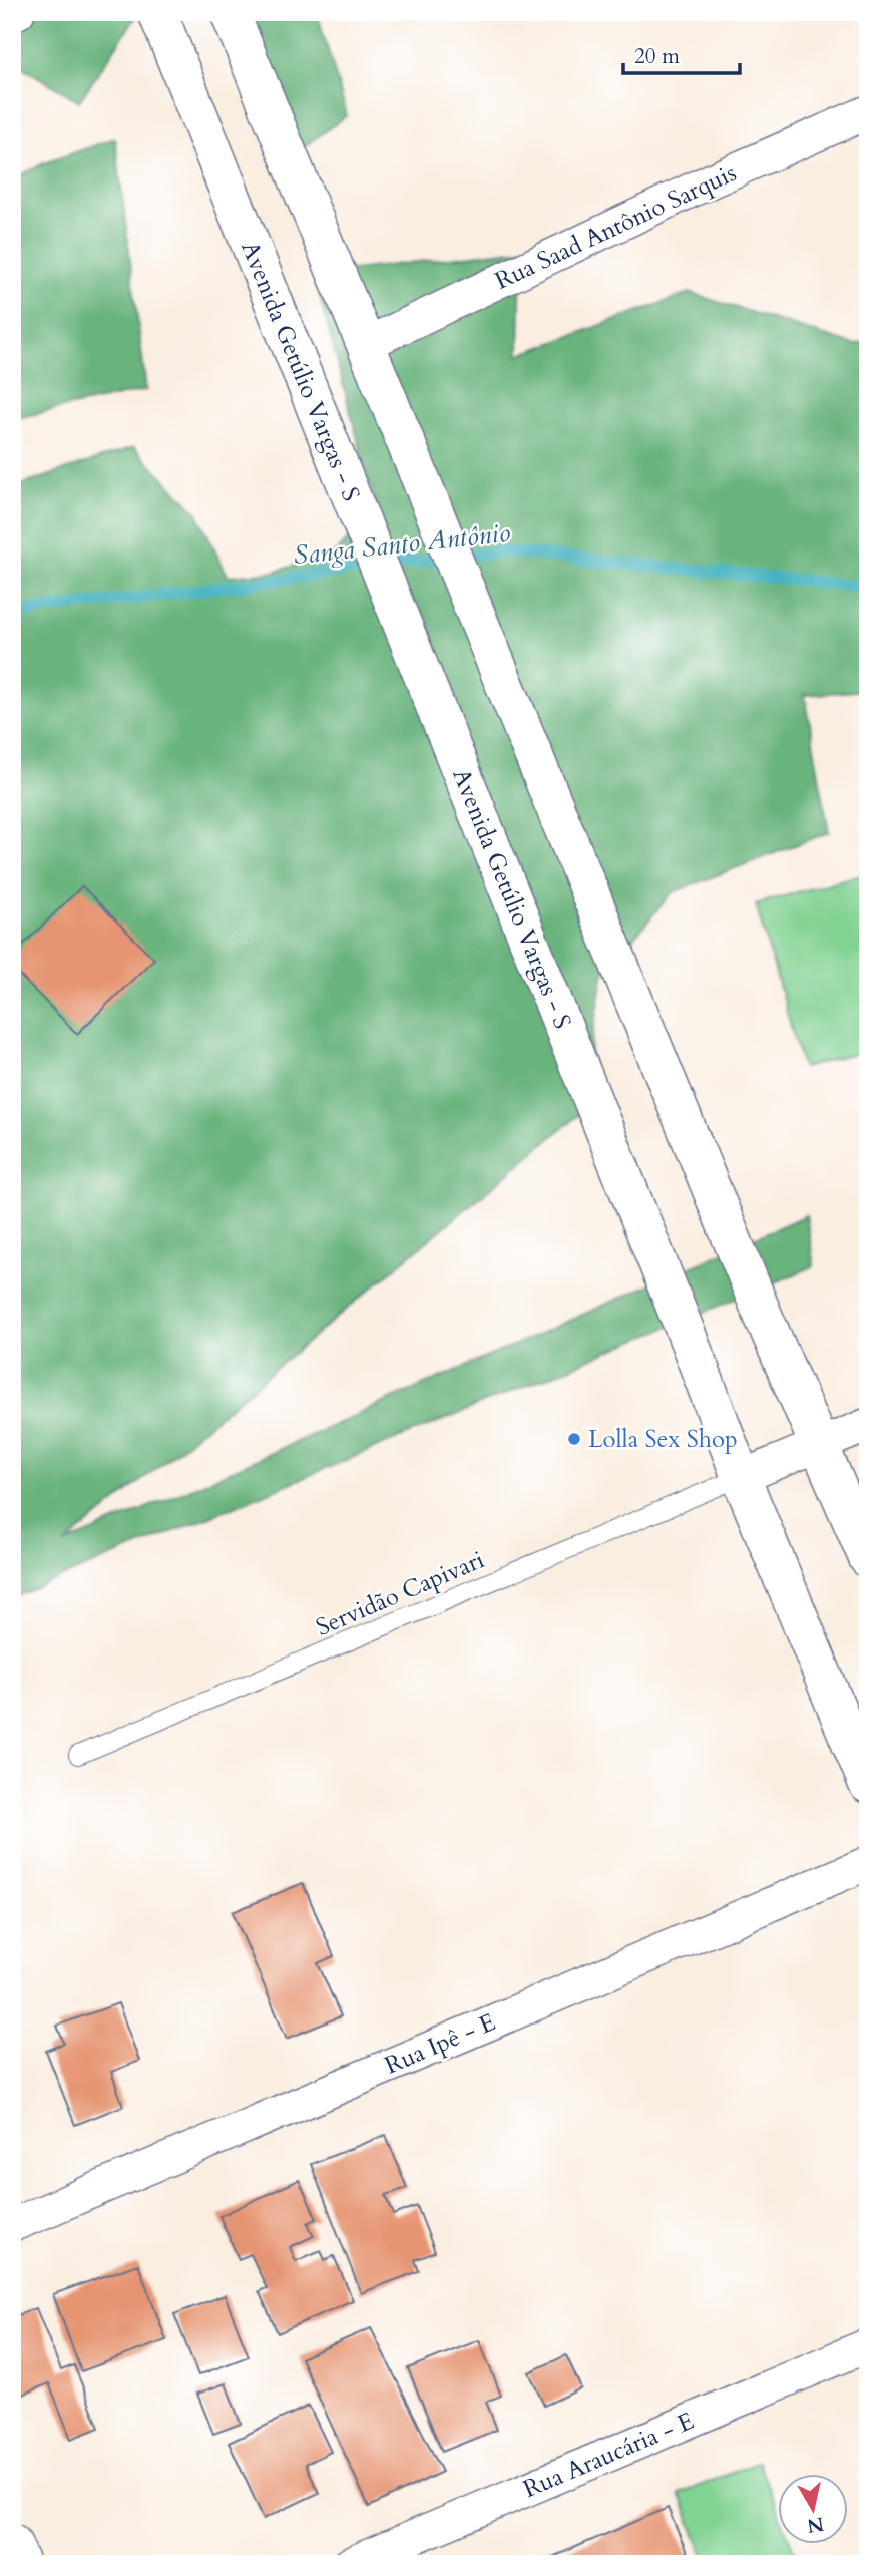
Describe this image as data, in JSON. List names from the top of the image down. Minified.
{"streets":{"street":["Rua Saad Antônio Sarquis","Avenida Getúlio Vargas - S","Rua Ipê - E","Rua Araucária - E"],"lane":["Servidão Capivari"]},"crossings":[["Avenida Getúlio Vargas - S","Servidão Capivari"]],"water":["Sanga Santo Antônio"],"places":["Lolla Sex Shop"],"scale_bar":"20 m","north":"bottom"}
